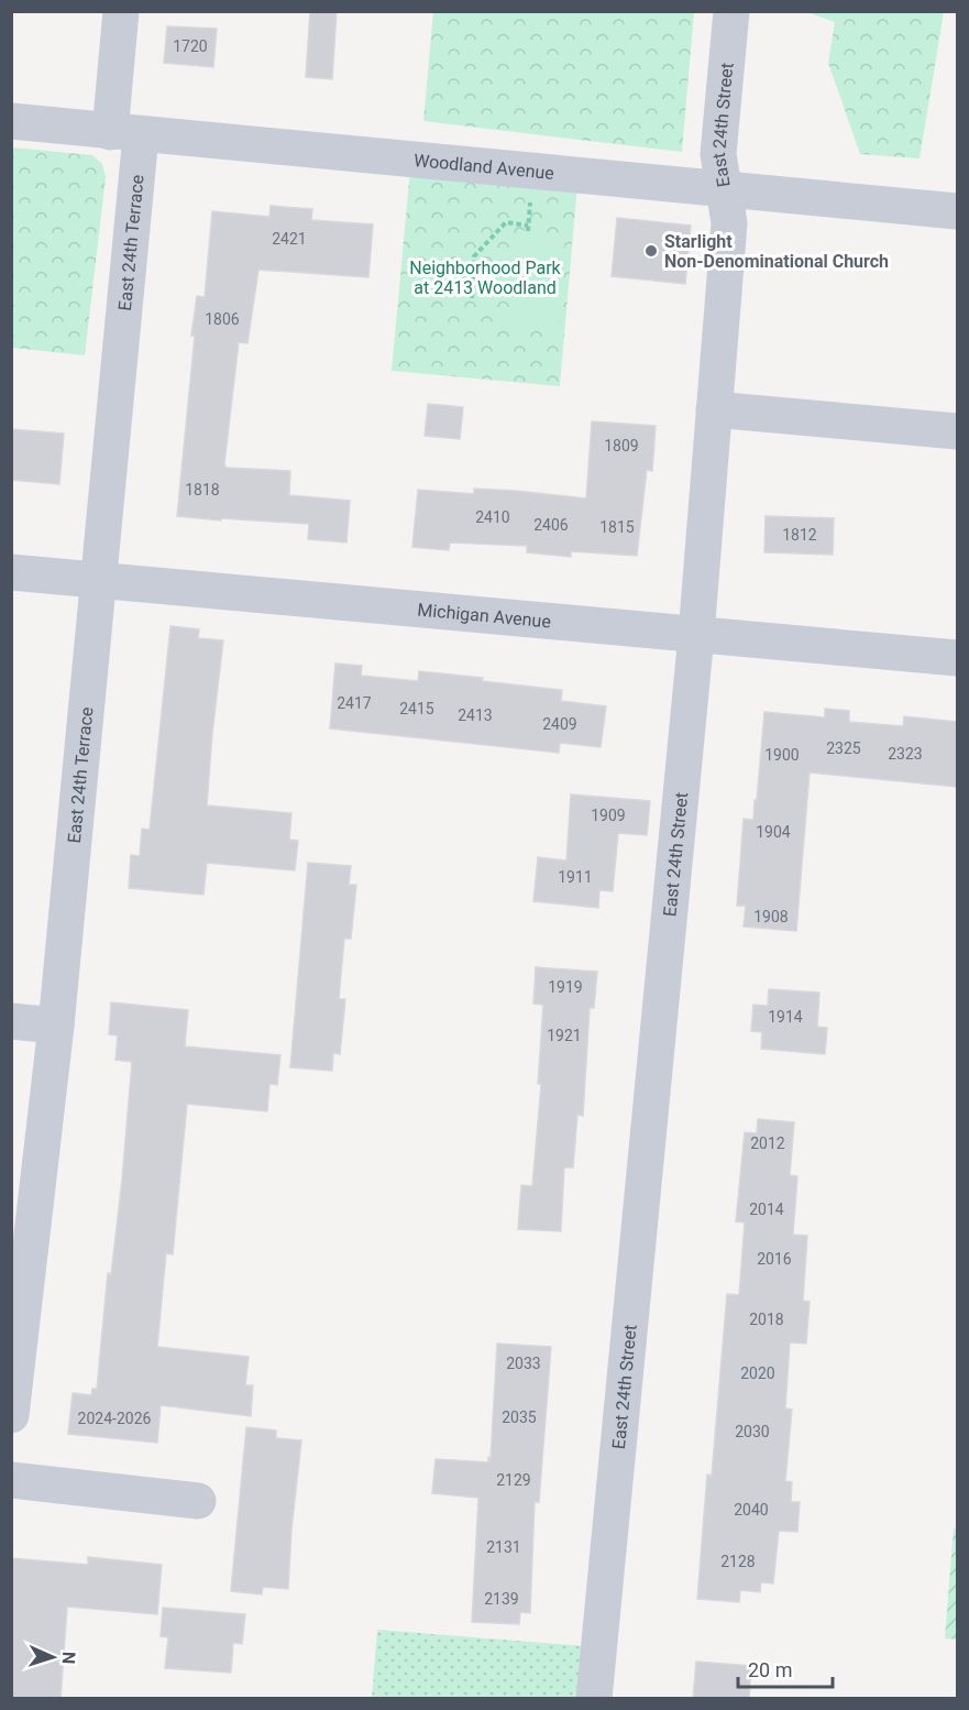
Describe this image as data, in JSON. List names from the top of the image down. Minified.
{"streets":{"street":["East 24th Street","Woodland Avenue","East 24th Terrace","Michigan Avenue"]},"crossings":[["East 24th Street","Woodland Avenue"],["East 24th Street","Michigan Avenue"],["Woodland Avenue","East 24th Terrace"],["East 24th Terrace","Michigan Avenue"]],"parks":["Neighborhood Park at 2413 Woodland"],"places":["Starlight Non-Denominational Church"],"house_numbers":["1720","2421","1806","1809","1818","2410","2406","1815","1812","2417","2415","2413","2409","2325","2323","1900","1909","1904","1911","1908","1919","1914","1921","2012","2014","2016","2018","2033","2020","2035","2024-2026","2030","2129","2040","2131","2128","2139"],"scale_bar":"20 m","north":"right"}
